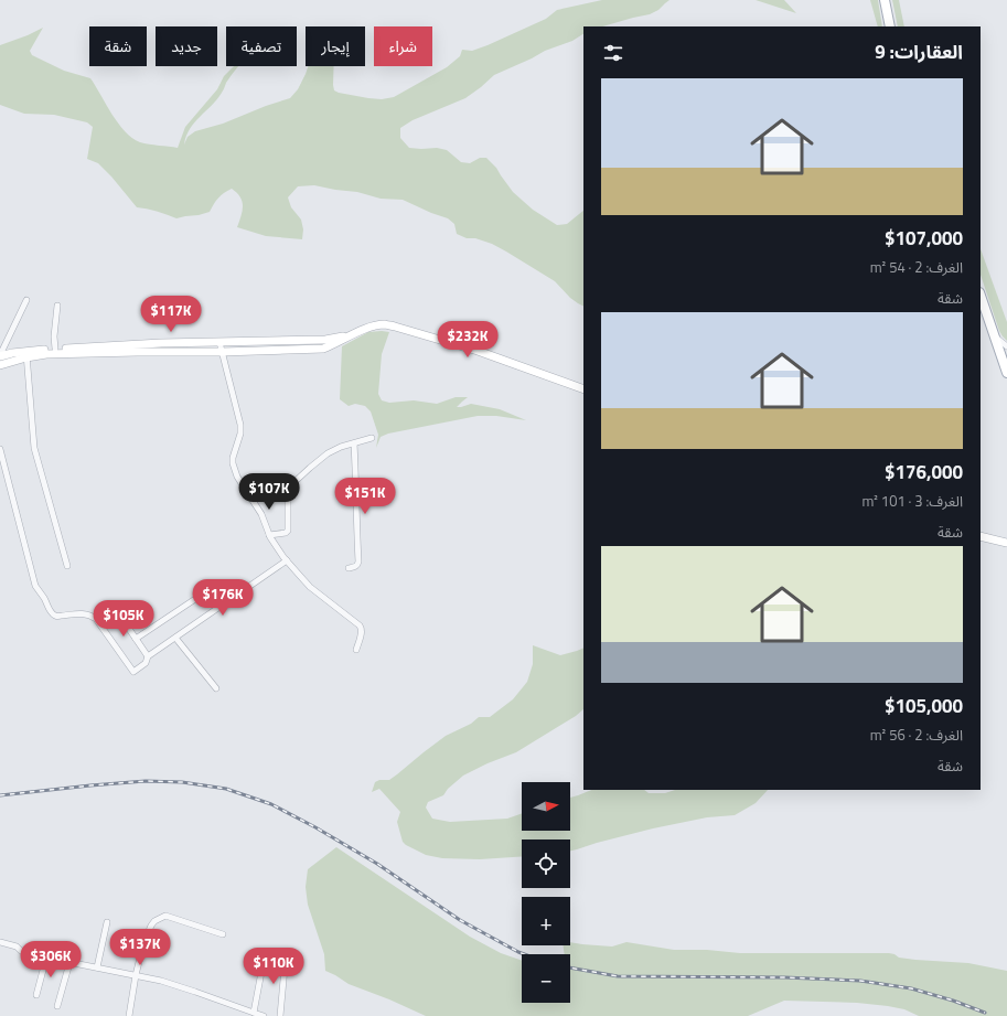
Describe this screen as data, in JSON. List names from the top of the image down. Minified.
{"north":"right","page":{"chip":["شراء","إيجار","تصفية","جديد","شقة"],"heading":"العقارات: 9","list":[{"name":"$107,000","note":"الغرف: 2 · 54 m² · شقة"},{"name":"$176,000","note":"الغرف: 3 · 101 m² · شقة"},{"name":"$105,000","note":"الغرف: 2 · 56 m² · شقة"}],"price":["$117K","$232K","$107K","$151K","$176K","$105K","$137K","$306K","$110K"],"map_buttons":["+","−"]}}
